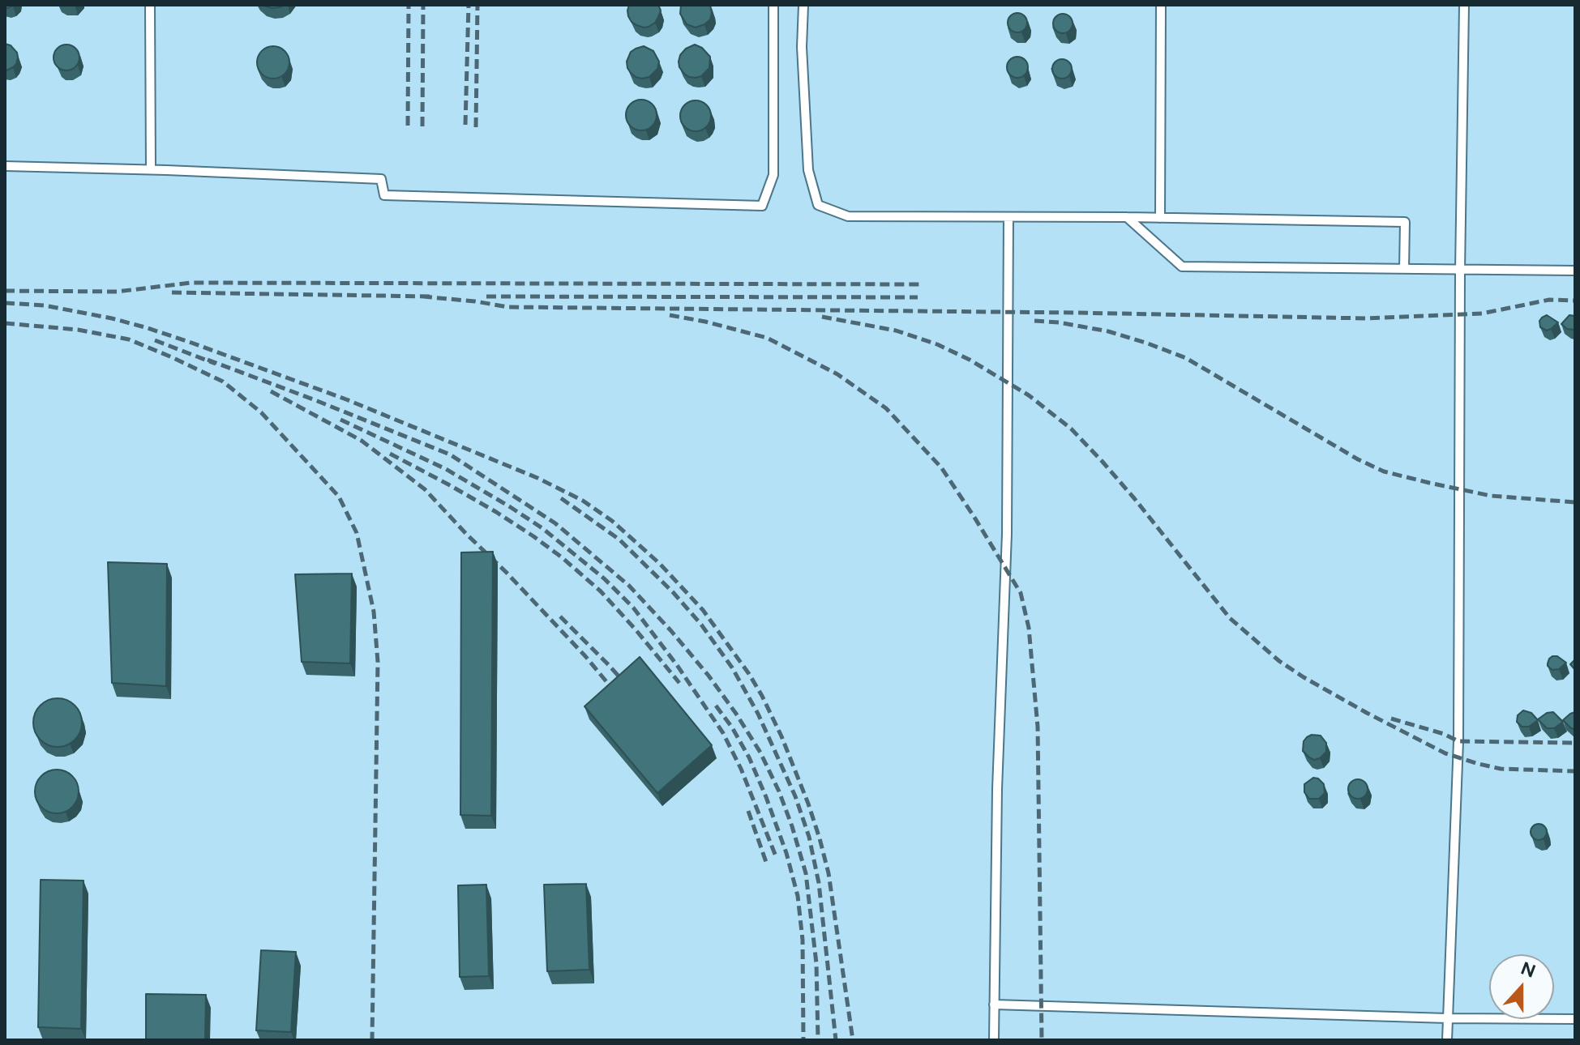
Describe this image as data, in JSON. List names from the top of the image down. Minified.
{"north":"top"}
